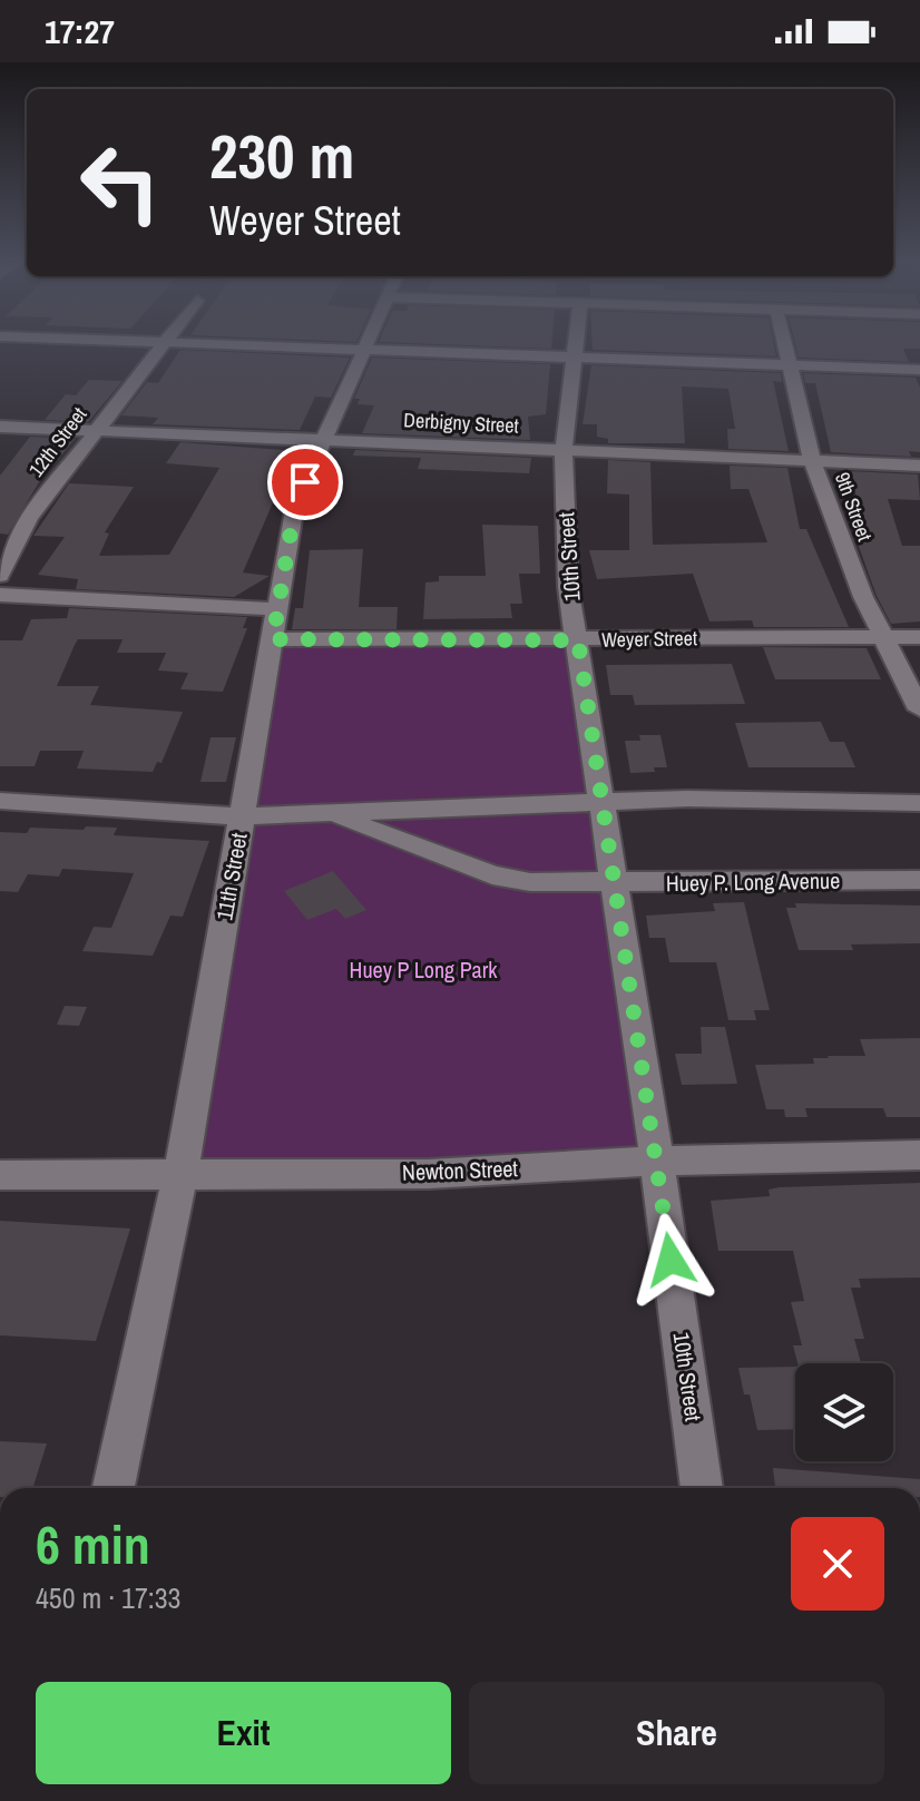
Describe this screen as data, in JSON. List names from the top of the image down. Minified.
{"streets":{"street":["Derbigny Street","12th Street","9th Street","10th Street","Weyer Street","11th Street","Huey P. Long Avenue","Newton Street"]},"crossings":[["Derbigny Street","12th Street"],["Derbigny Street","9th Street"],["Derbigny Street","10th Street"],["Derbigny Street","11th Street"],["9th Street","Weyer Street"],["10th Street","Weyer Street"],["10th Street","Huey P. Long Avenue"],["10th Street","Newton Street"],["Weyer Street","11th Street"],["11th Street","Huey P. Long Avenue"],["11th Street","Newton Street"]],"parks":["Huey P Long Park"],"page":{"status":"17:27","turn":["230 m","Weyer Street"],"heading":["6 min","450 m · 17:33"],"buttons":["Exit","Share"]}}
